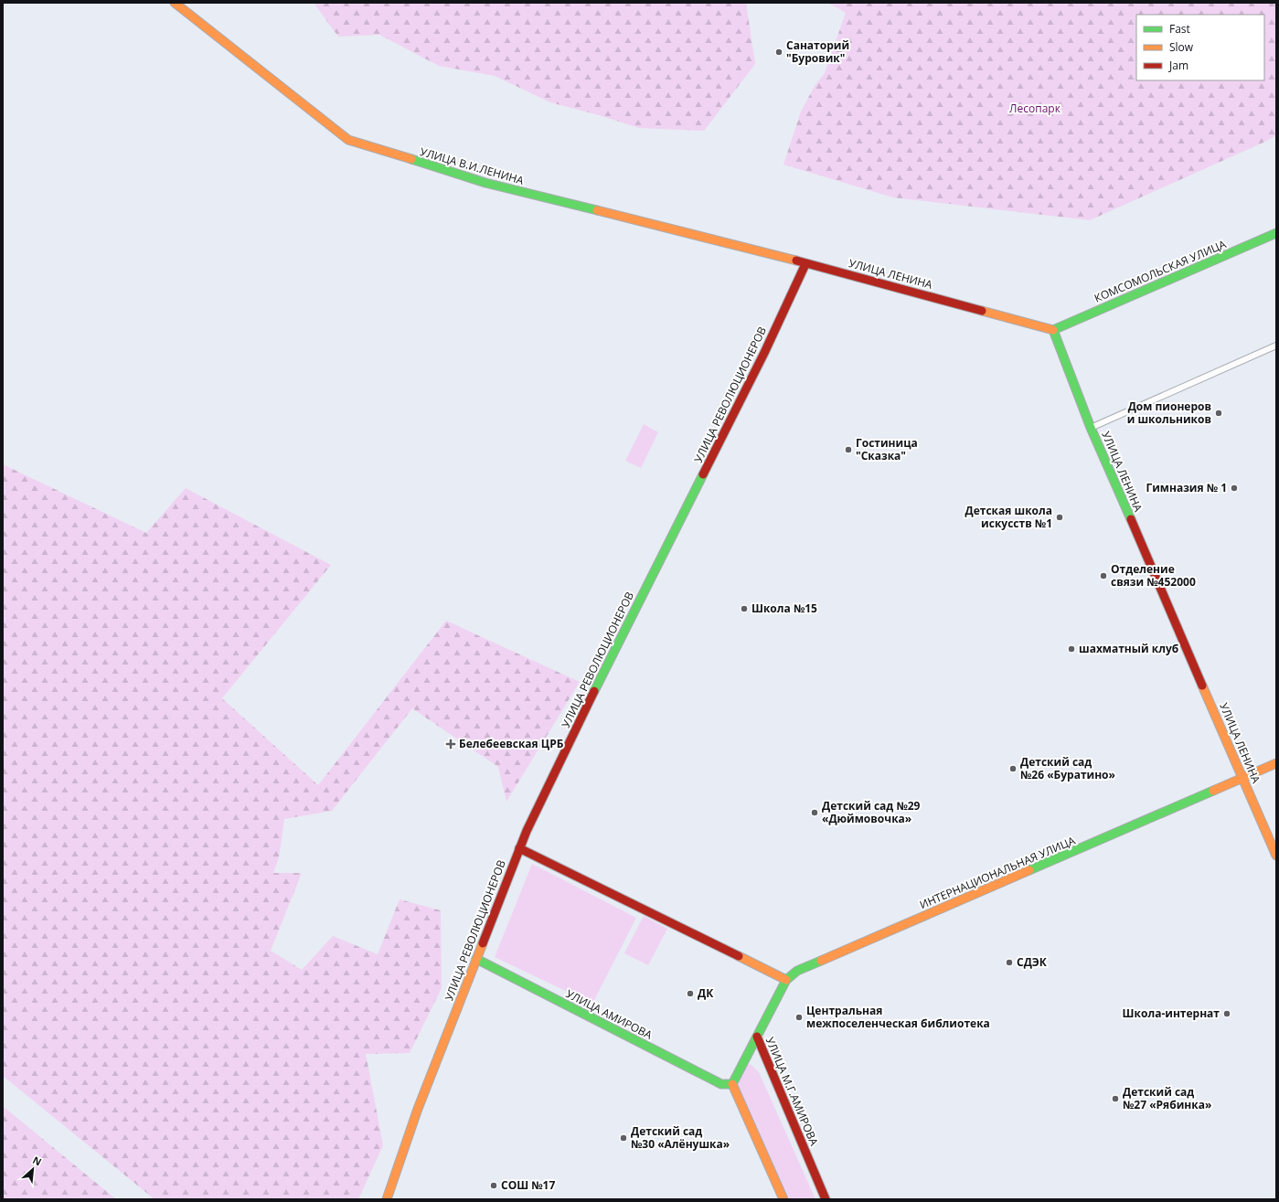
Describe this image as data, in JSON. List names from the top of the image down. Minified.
{"streets":{"main road":["УЛИЦА В.И.ЛЕНИНА","КОМСОМОЛЬСКАЯ УЛИЦА","УЛИЦА ЛЕНИНА","УЛИЦА РЕВОЛЮЦИОНЕРОВ","ИНТЕРНАЦИОНАЛЬНАЯ УЛИЦА","УЛИЦА АМИРОВА","УЛИЦА М.Г.АМИРОВА"]},"crossings":[["УЛИЦА В.И.ЛЕНИНА","УЛИЦА ЛЕНИНА"],["УЛИЦА В.И.ЛЕНИНА","УЛИЦА РЕВОЛЮЦИОНЕРОВ"],["КОМСОМОЛЬСКАЯ УЛИЦА","УЛИЦА ЛЕНИНА"],["УЛИЦА ЛЕНИНА","УЛИЦА РЕВОЛЮЦИОНЕРОВ"],["УЛИЦА ЛЕНИНА","ИНТЕРНАЦИОНАЛЬНАЯ УЛИЦА"],["УЛИЦА РЕВОЛЮЦИОНЕРОВ","УЛИЦА АМИРОВА"],["ИНТЕРНАЦИОНАЛЬНАЯ УЛИЦА","УЛИЦА М.Г.АМИРОВА"],["УЛИЦА АМИРОВА","УЛИЦА М.Г.АМИРОВА"]],"parks":["Лесопарк"],"places":{"other":["Санаторий \"Буровик\"","Дом пионеров и школьников","Гостиница \"Сказка\"","Гимназия № 1","Детская школа искусств №1","Отделение связи №452000","Школа №15","шахматный клуб","Детский сад №26 «Буратино»","Детский сад №29 «Дюймовочка»","СДЭК","ДК","Школа-интернат","Центральная межпоселенческая библиотека","Детский сад №27 «Рябинка»","Детский сад №30 «Алёнушка»","СОШ №17"],"health":["Белебеевская ЦРБ"]},"legend":["Fast","Slow","Jam"],"north":"top right"}
